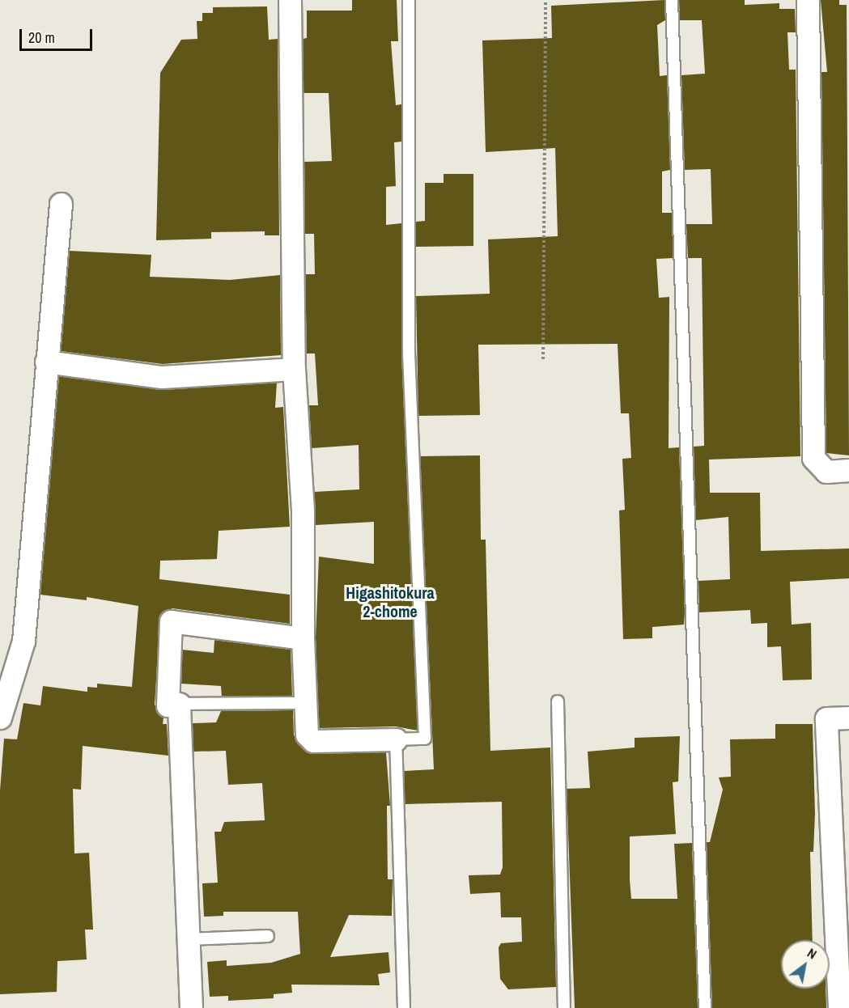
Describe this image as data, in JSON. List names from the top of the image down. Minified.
{"districts":["Higashitokura 2-chome"],"scale_bar":"20 m","north":"top right"}
